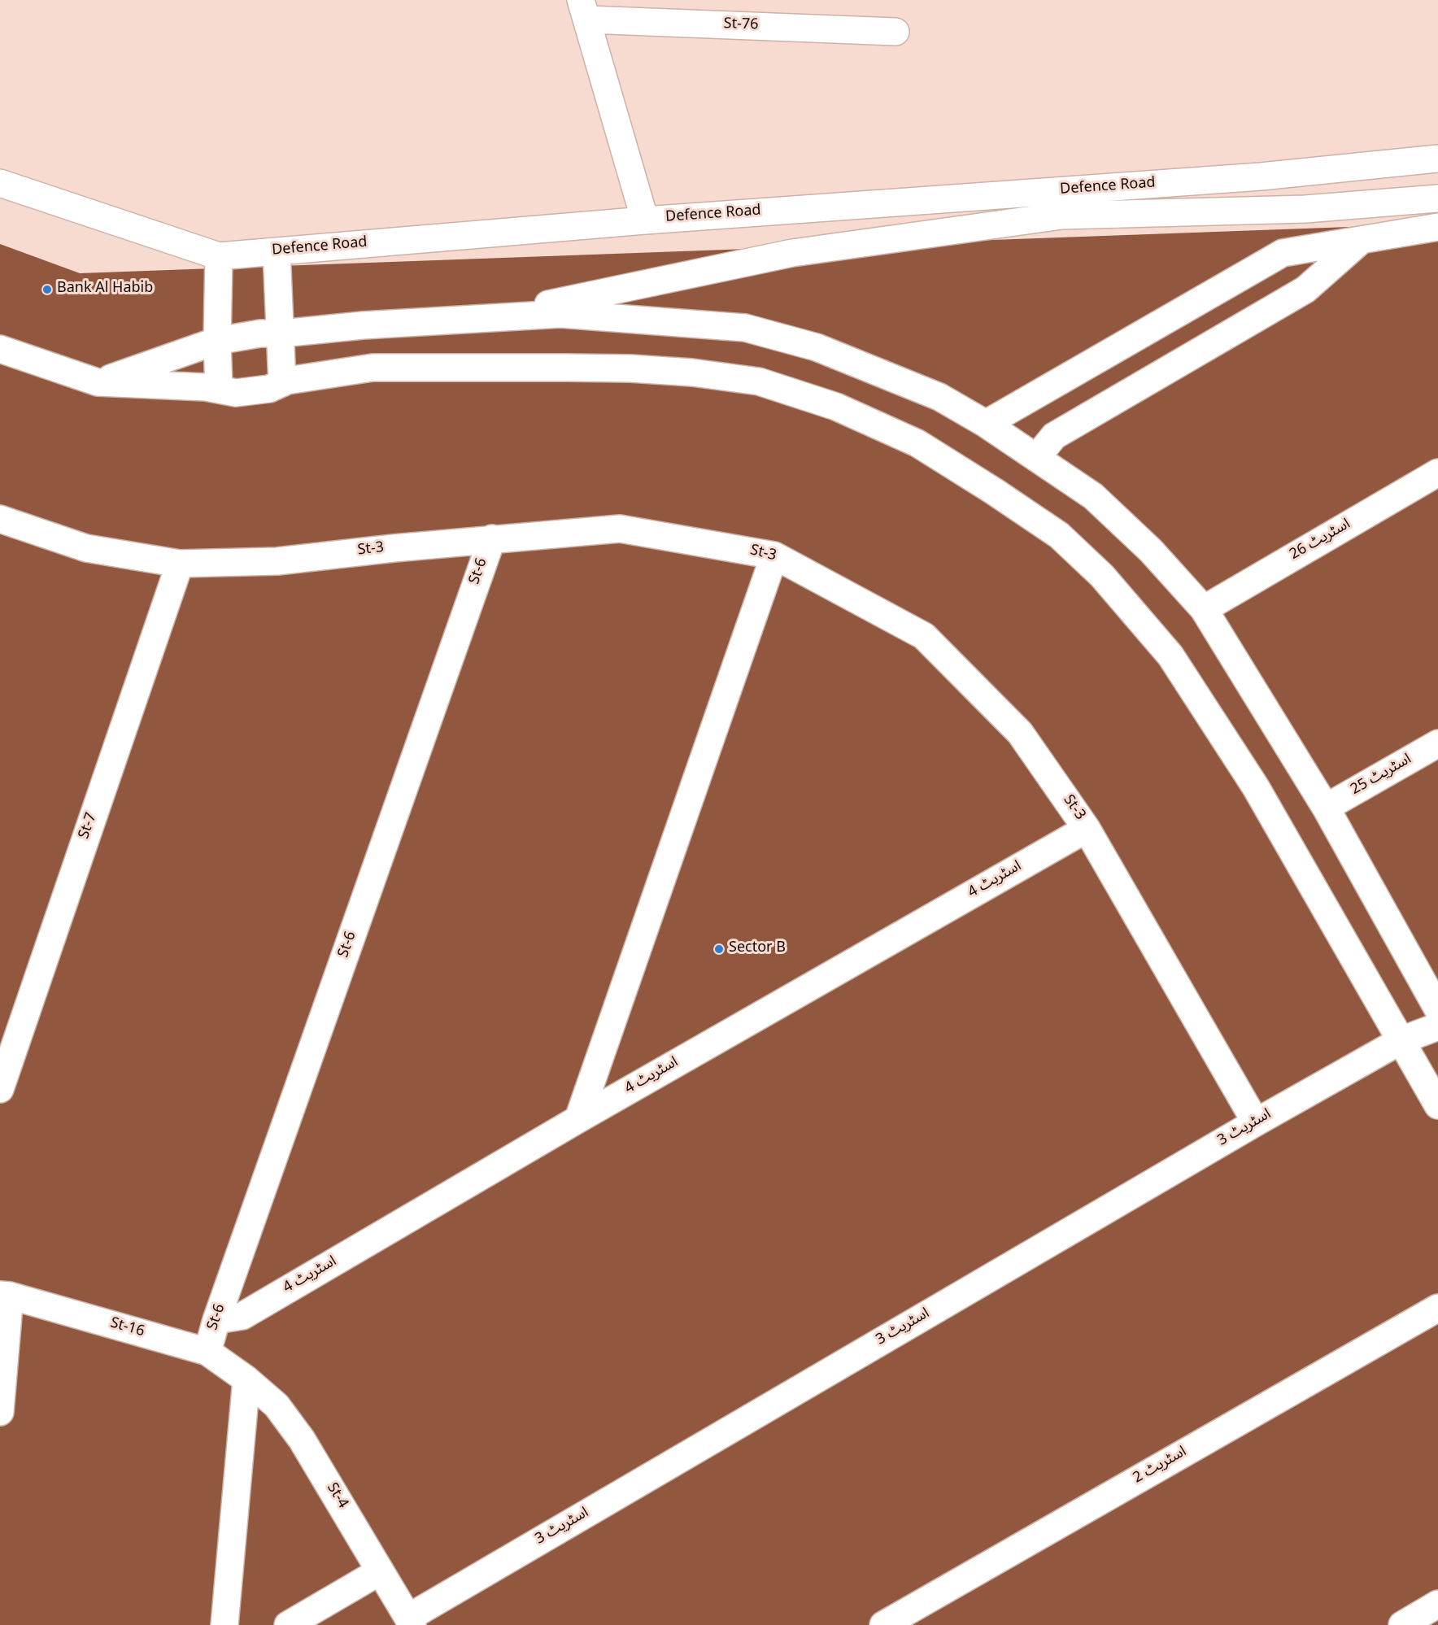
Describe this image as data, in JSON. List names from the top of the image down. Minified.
{"streets":{"street":["St-76","Defence Road","اسٹریٹ 26","St-3","St-6","اسٹریٹ 25","St-7","اسٹریٹ 4","اسٹریٹ 3","St-16","اسٹریٹ 2","St-4"]},"crossings":[["St-3","St-6"],["St-3","St-7"],["St-3","اسٹریٹ 4"],["St-3","اسٹریٹ 3"],["St-6","اسٹریٹ 4"],["St-6","St-16"],["اسٹریٹ 3","St-4"],["St-16","St-4"]],"places":["Bank Al Habib","Sector B"]}
